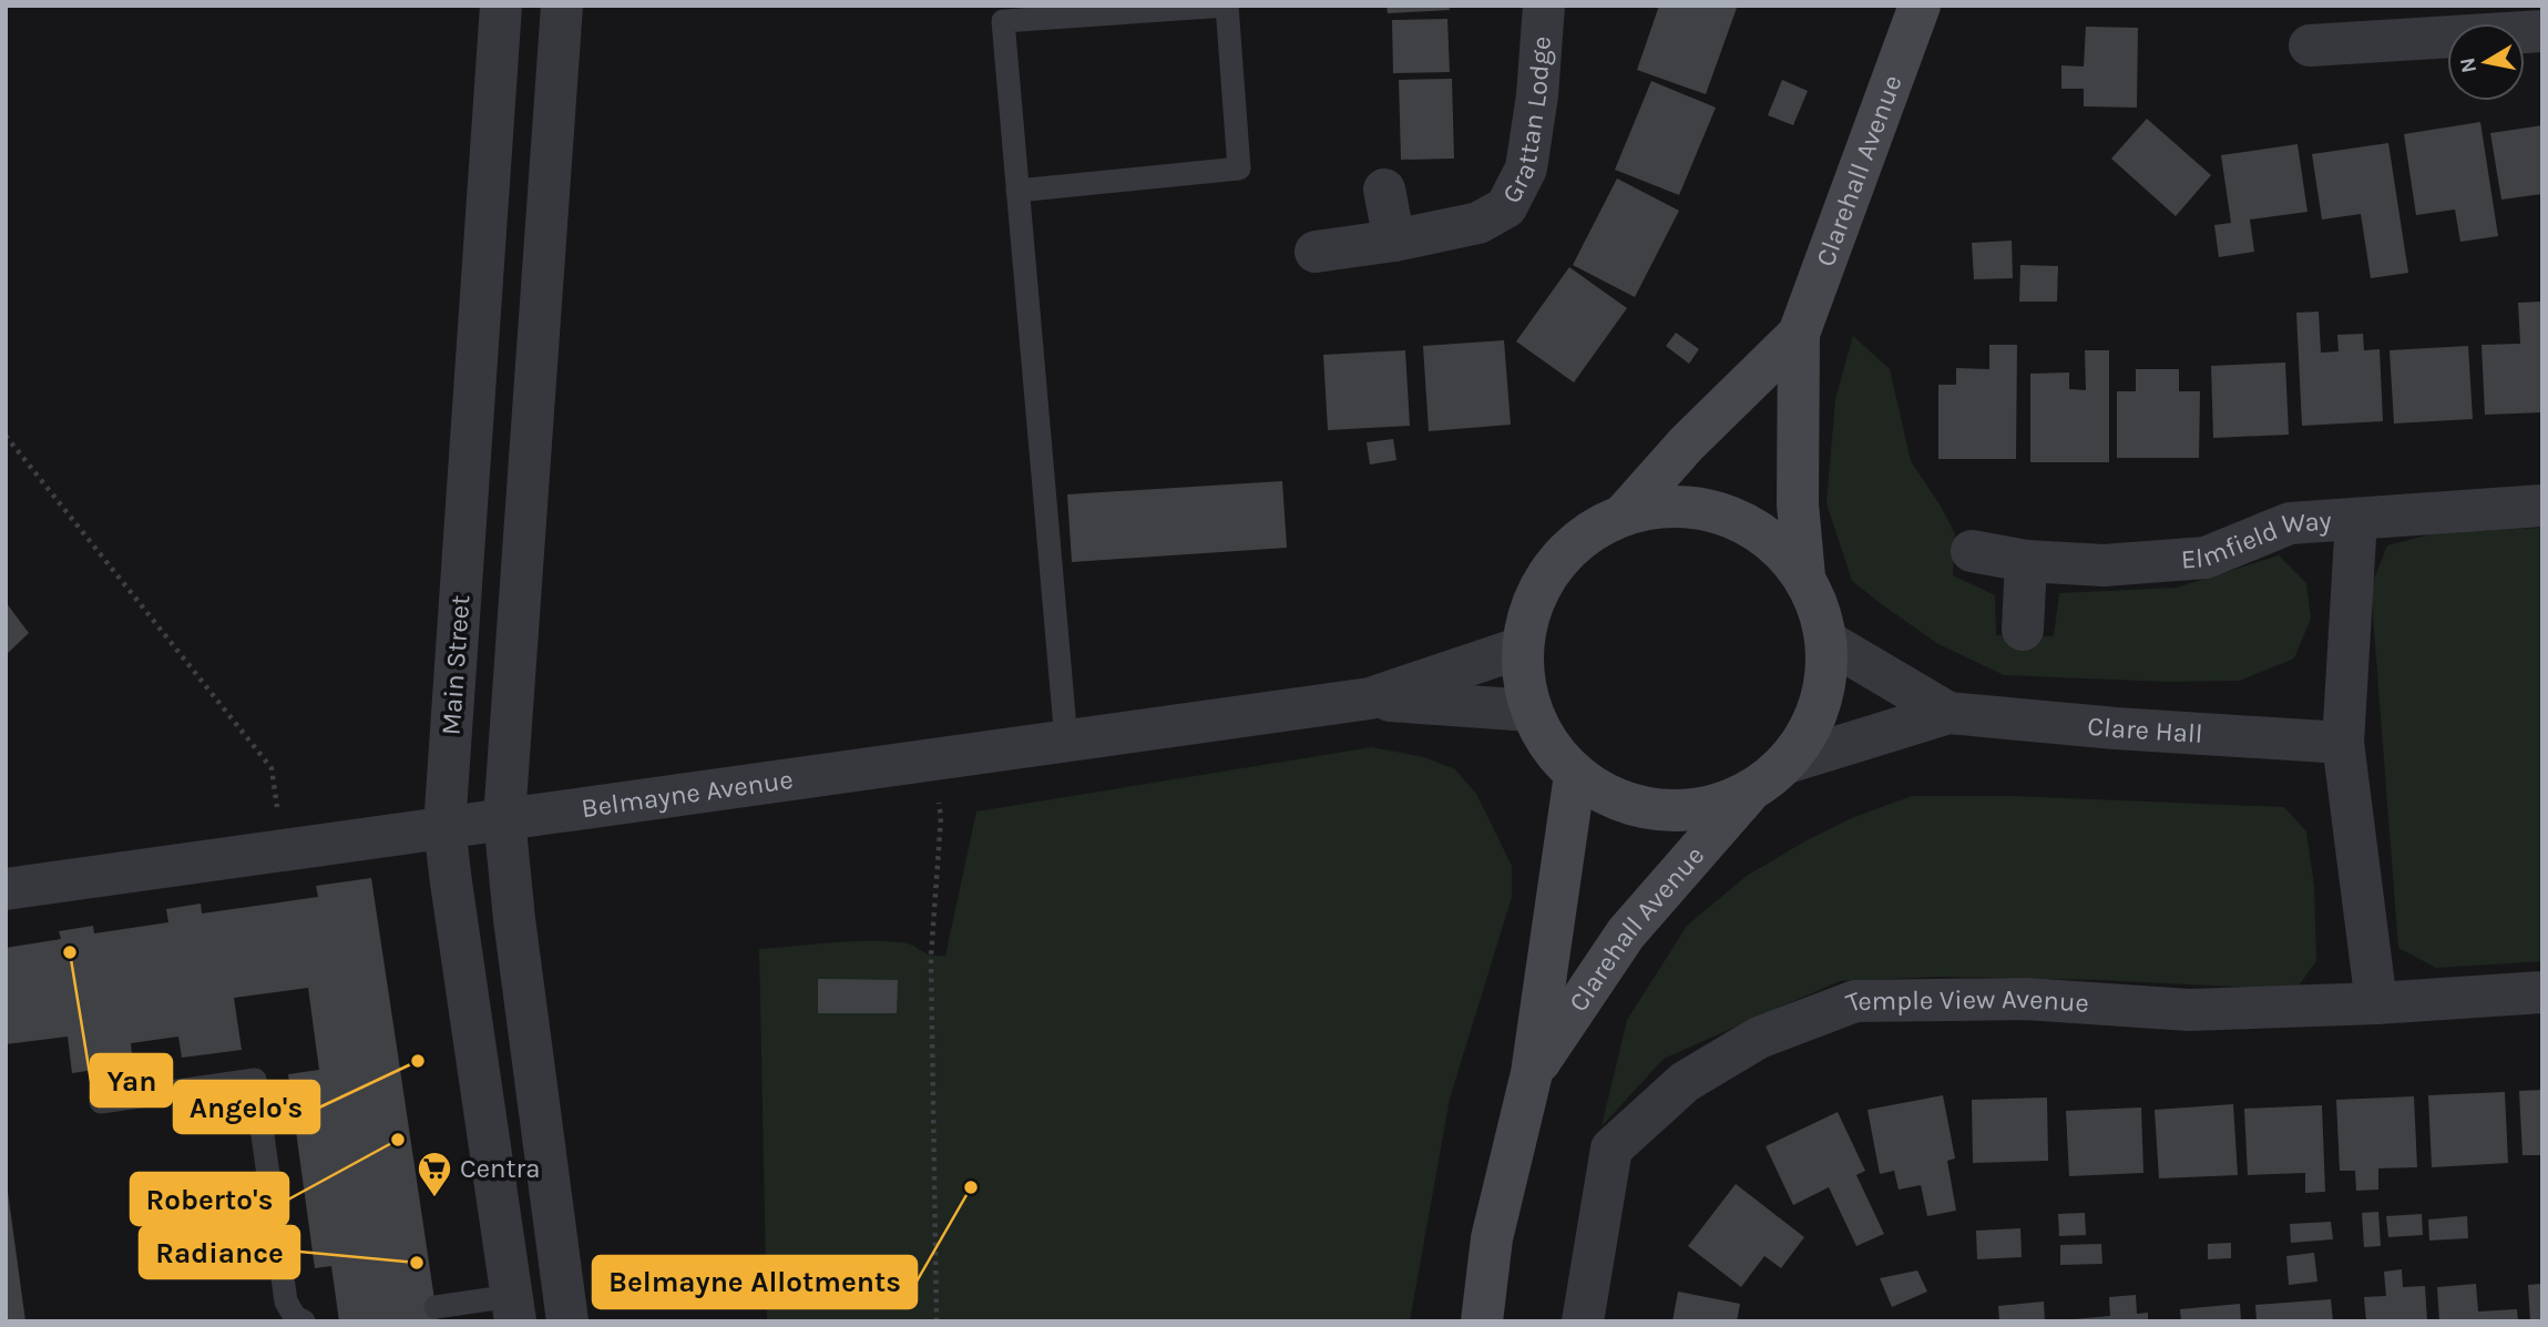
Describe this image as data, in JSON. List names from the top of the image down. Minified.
{"streets":{"main road":["Clarehall Avenue"],"street":["Grattan Lodge","Elmfield Way","Main Street","Clare Hall","Belmayne Avenue","Temple View Avenue"]},"crossings":[["Main Street","Belmayne Avenue"]],"places":{"other":["Yan","Angelo's","Roberto's","Belmayne Allotments","Radiance"],"supermarket":["Centra"]},"north":"left"}
